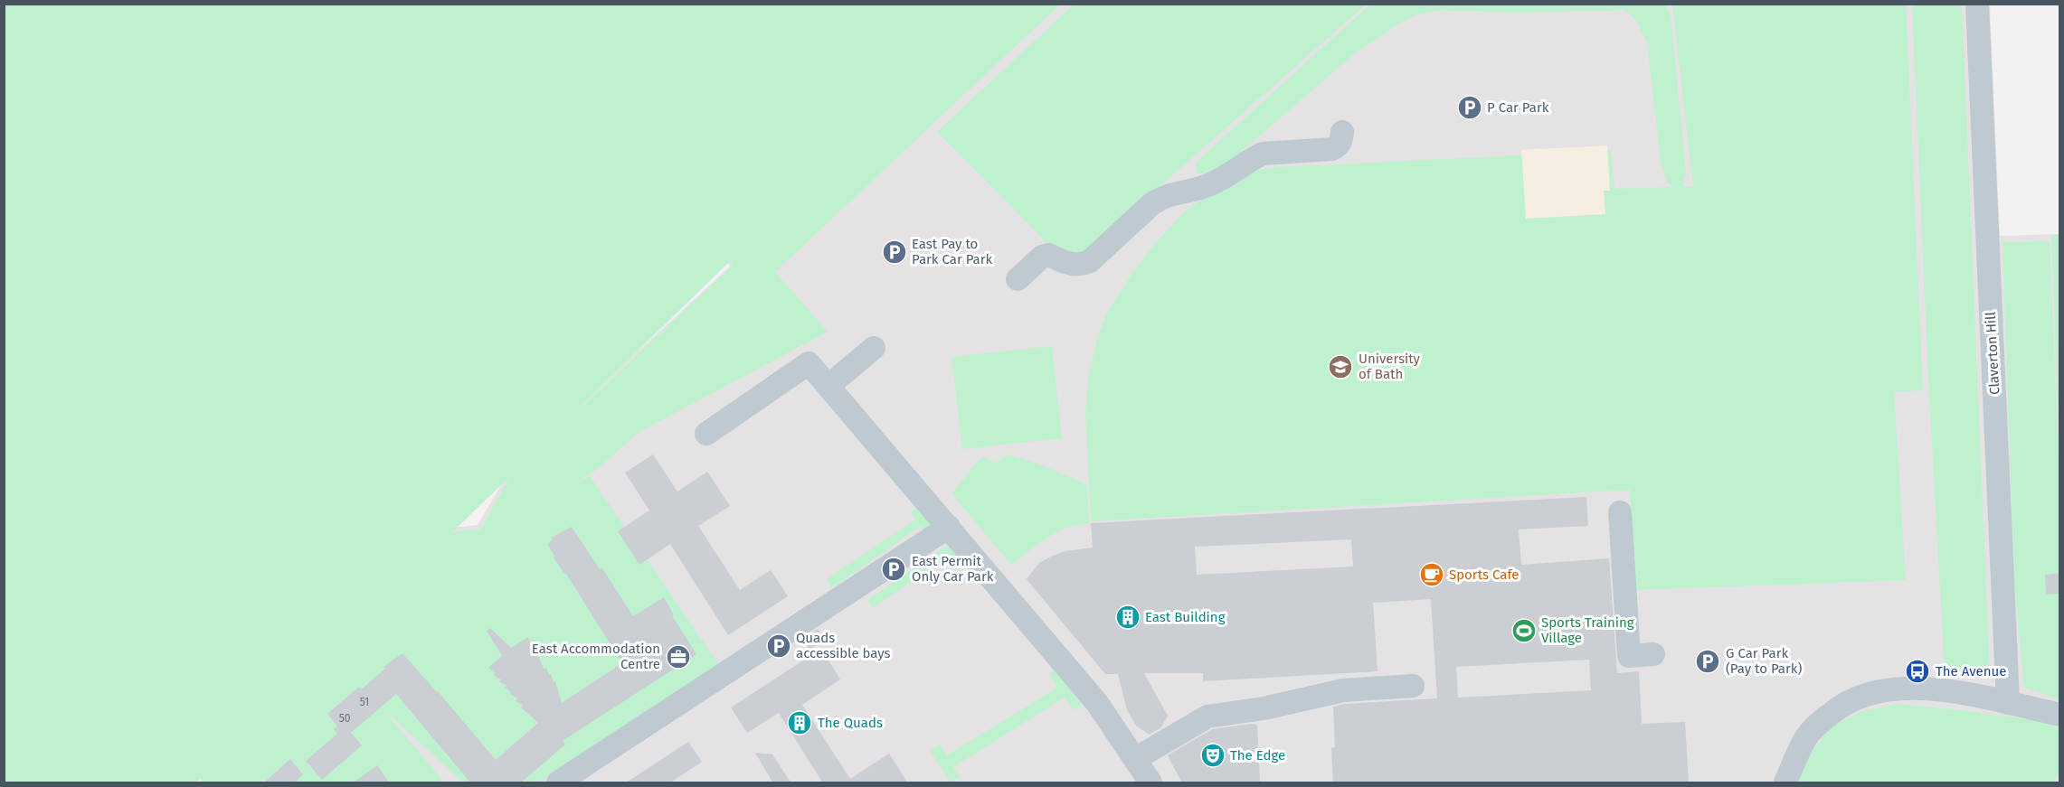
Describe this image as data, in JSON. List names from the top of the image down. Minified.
{"streets":{"street":["Claverton Hill"]},"places":{"parking":["P Car Park","East Pay to Park Car Park","East Permit Only Car Park","Quads accessible bays","G Car Park (Pay to Park)"],"school or university":["University of Bath"],"cafe":["Sports Cafe"],"building":["East Building","The Quads"],"sports":["Sports Training Village"],"office":["East Accommodation Centre"],"bus stop":["The Avenue"],"theatre":["The Edge"]},"house_numbers":["51","50"]}
